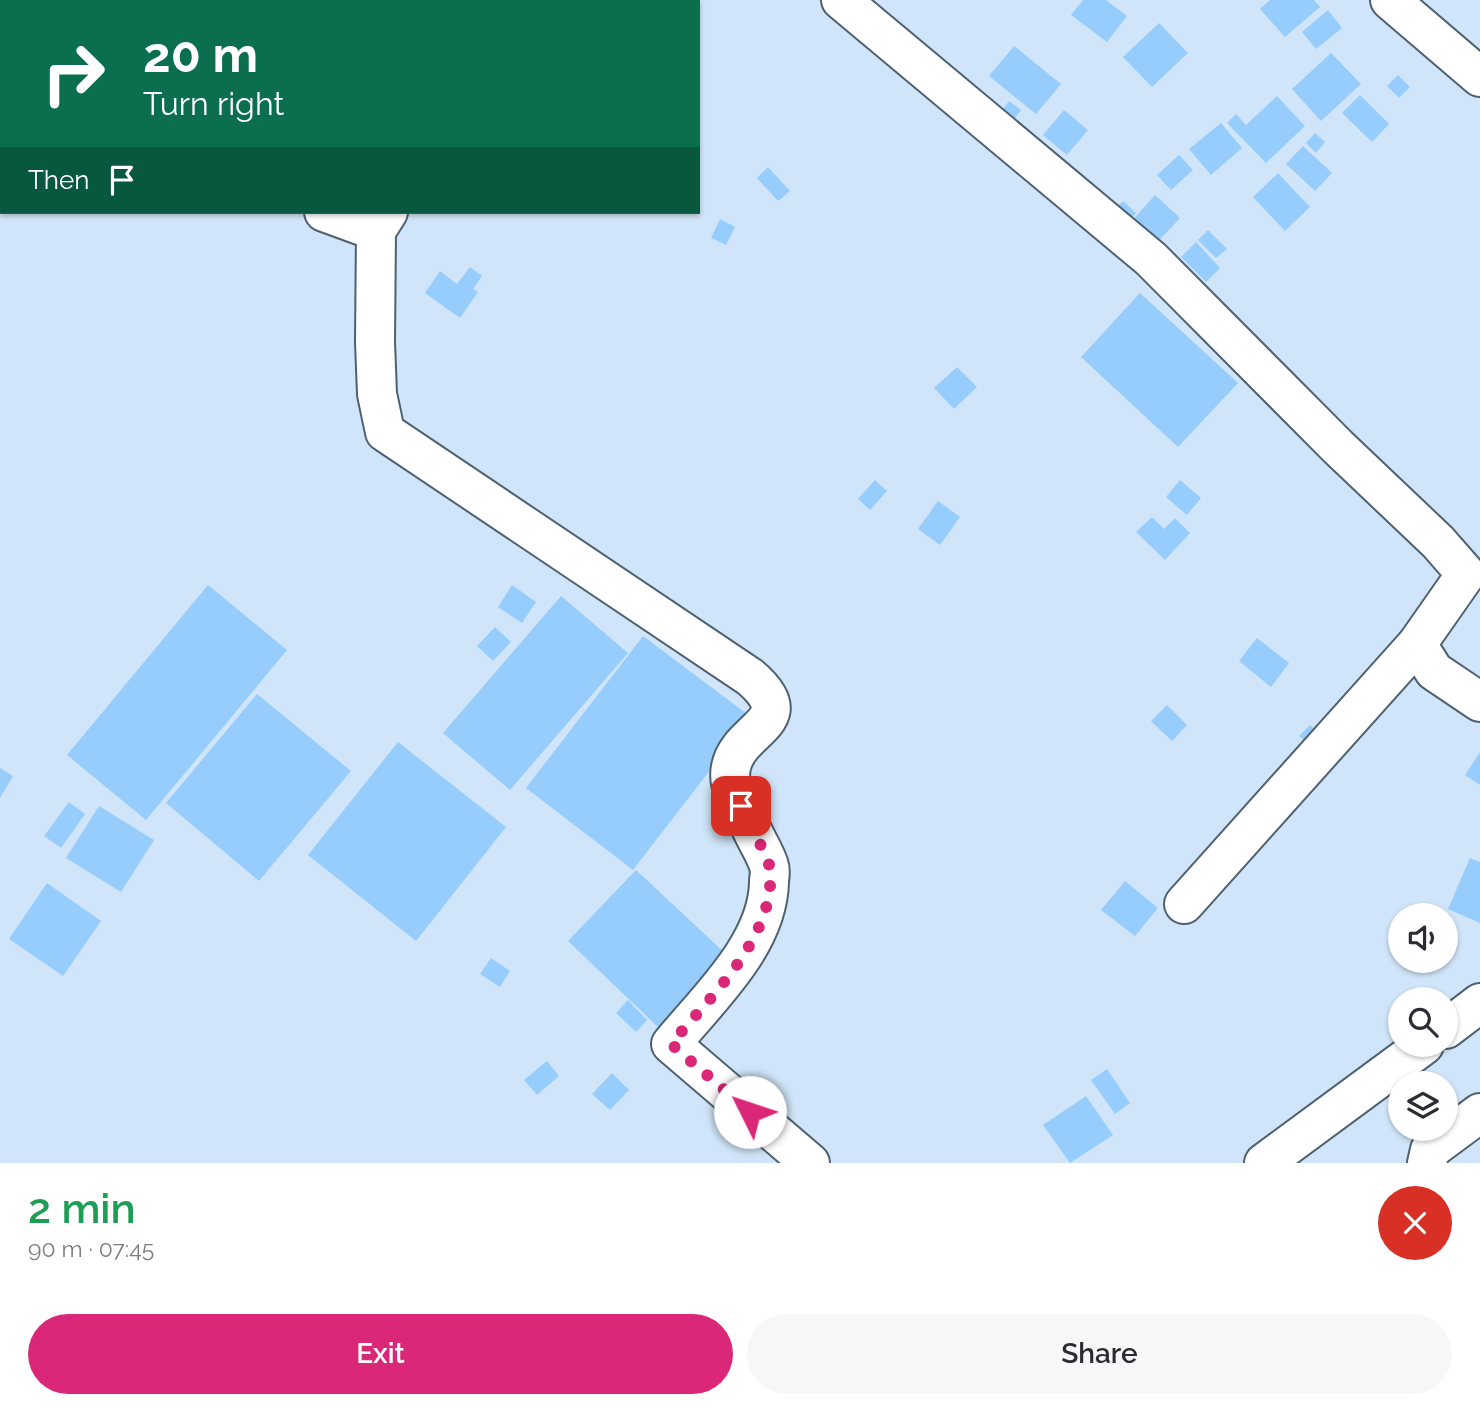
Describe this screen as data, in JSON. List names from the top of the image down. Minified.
{"page":{"turn":["20 m","Turn right"],"then":"Then","heading":["2 min","90 m · 07:45"],"buttons":["Exit","Share"]}}
